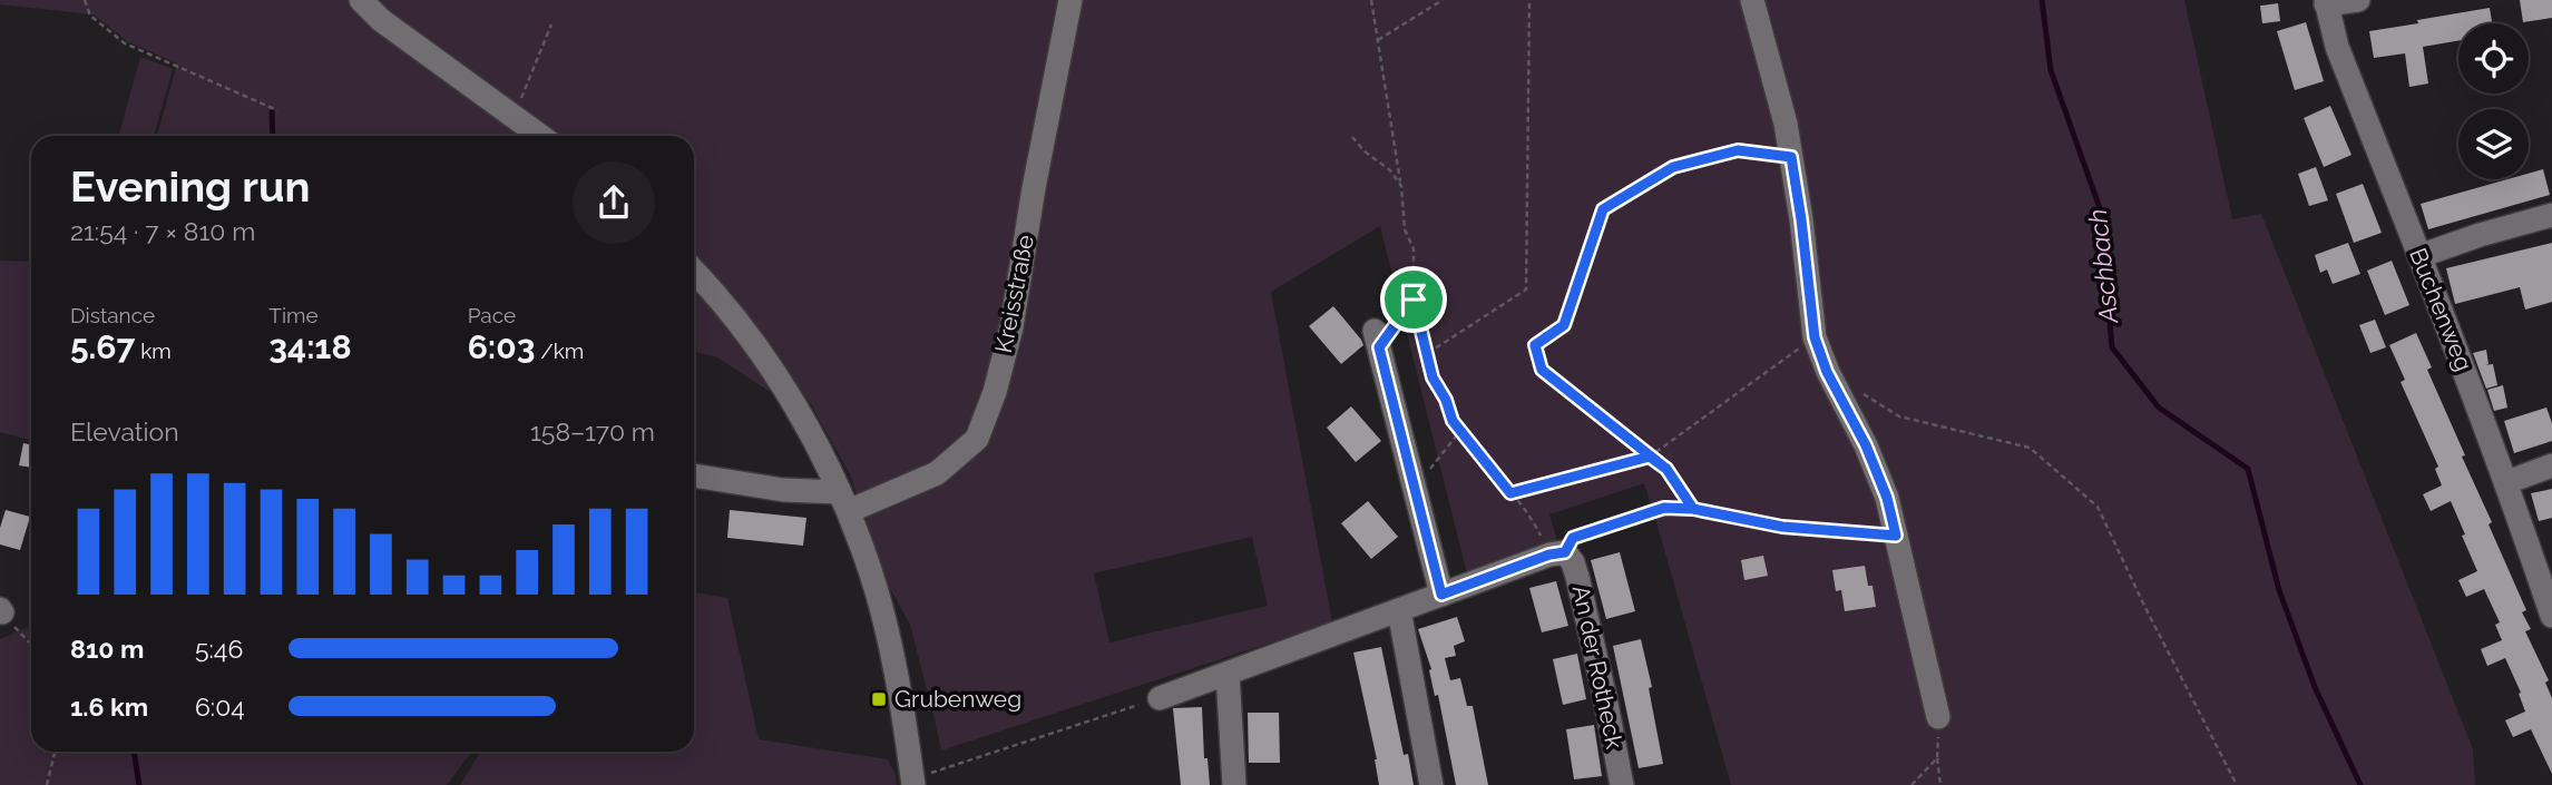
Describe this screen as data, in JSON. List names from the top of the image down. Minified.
{"streets":{"street":["Kreisstraße","Buchenweg","An der Rotheck"]},"water":["Aschbach"],"places":{"transit":["Grubenweg"]},"page":{"heading":["Evening run","21:54 · 7 × 810 m"],"stats":[["Distance","5.67 km"],["Time","34:18"],["Pace","6:03 /km"]],"chart":["Elevation","158–170 m"],"list":[{"name":"810 m","note":"5:46"},{"name":"1.6 km","note":"6:04"}]}}
